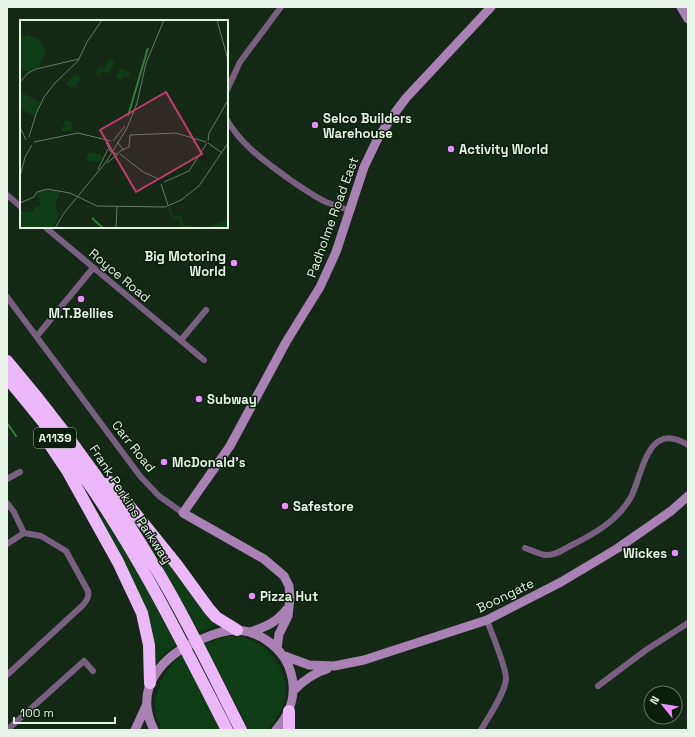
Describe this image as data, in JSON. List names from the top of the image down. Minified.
{"streets":{"highway":["A1139","Frank Perkins Parkway"],"street":["Padholme Road East","Royce Road","Carr Road","Boongate"]},"crossings":[["Padholme Road East","Carr Road"],["A1139","Frank Perkins Parkway"],["Carr Road","Boongate"]],"places":["Selco Builders Warehouse","Activity World","Big Motoring World","M.T.Bellies","Subway","McDonald's","Safestore","Wickes","Pizza Hut"],"scale_bar":"100 m","north":"top left"}
